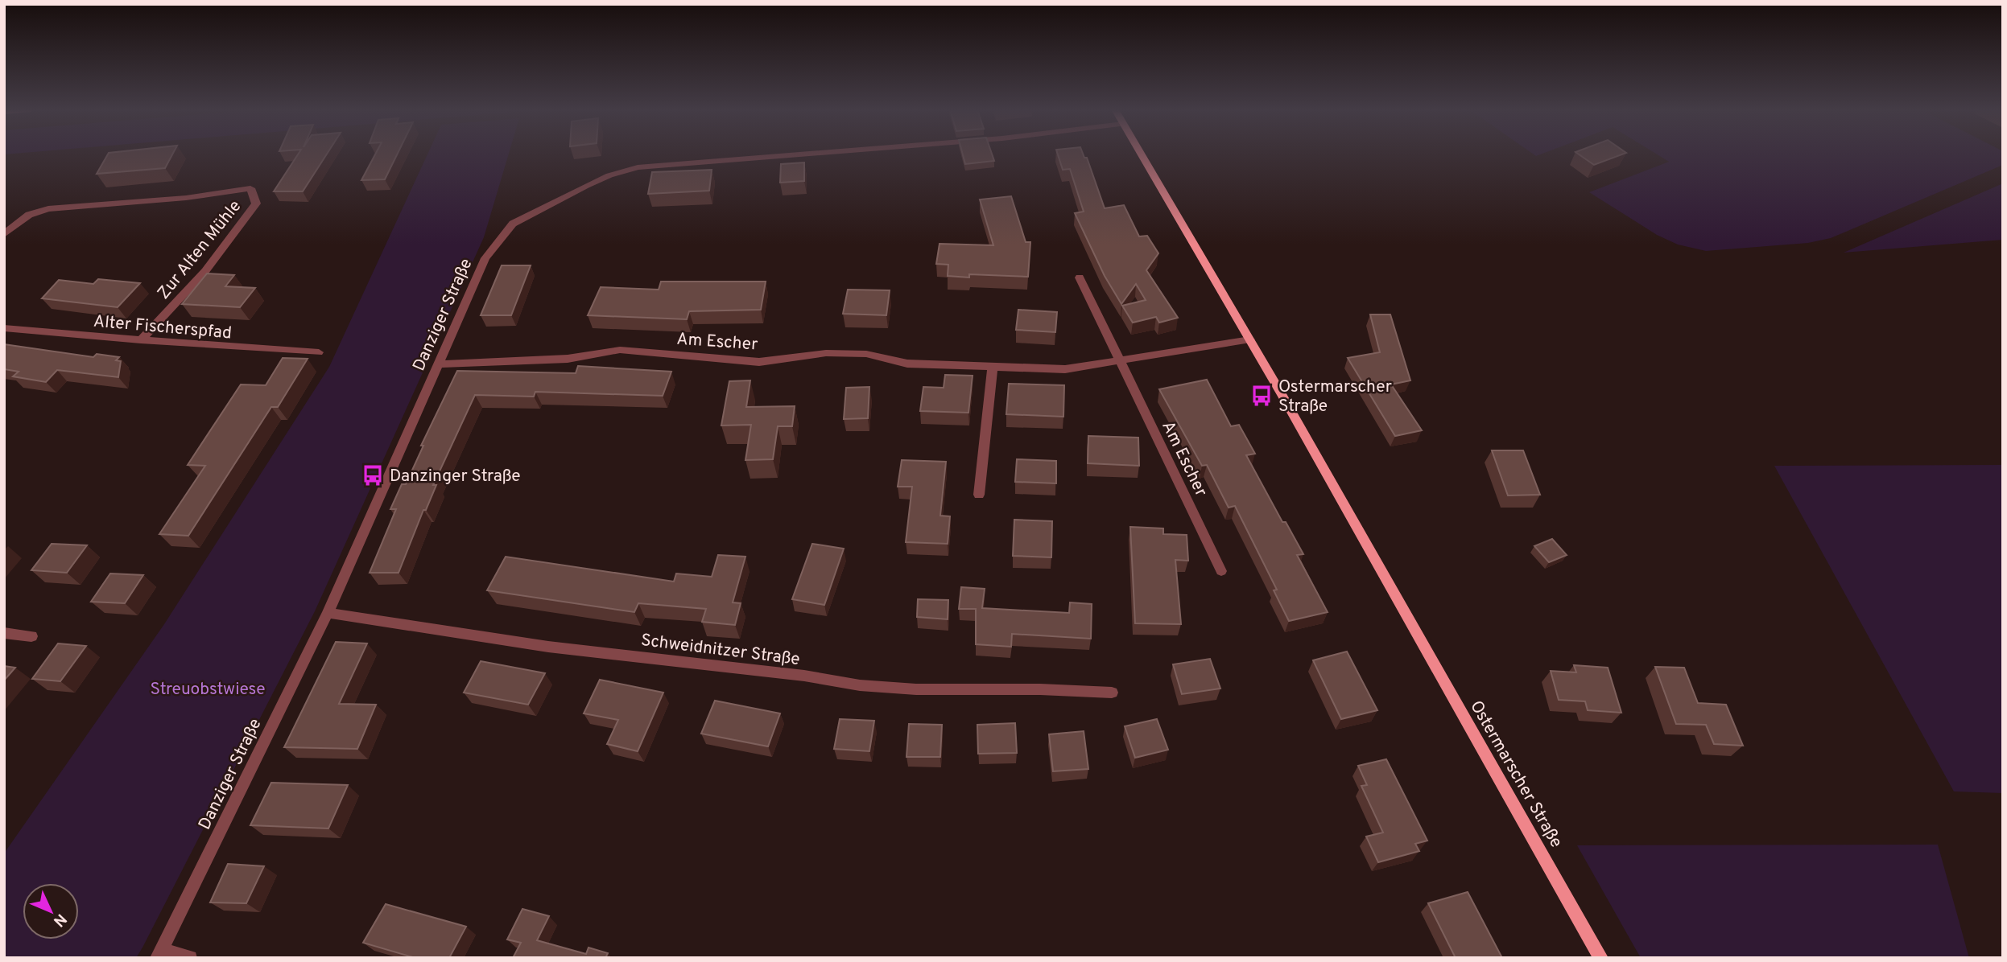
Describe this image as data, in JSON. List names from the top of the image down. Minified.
{"streets":{"main road":["Ostermarscher Straße"],"street":["Zur Alten Mühle","Danziger Straße","Alter Fischerspfad","Am Escher","Schweidnitzer Straße"]},"crossings":[["Zur Alten Mühle","Alter Fischerspfad"],["Danziger Straße","Am Escher"],["Danziger Straße","Schweidnitzer Straße"],["Am Escher","Ostermarscher Straße"]],"parks":["Streuobstwiese"],"places":{"bus stop":["Ostermarscher Straße","Danzinger Straße"]},"north":"bottom right"}
